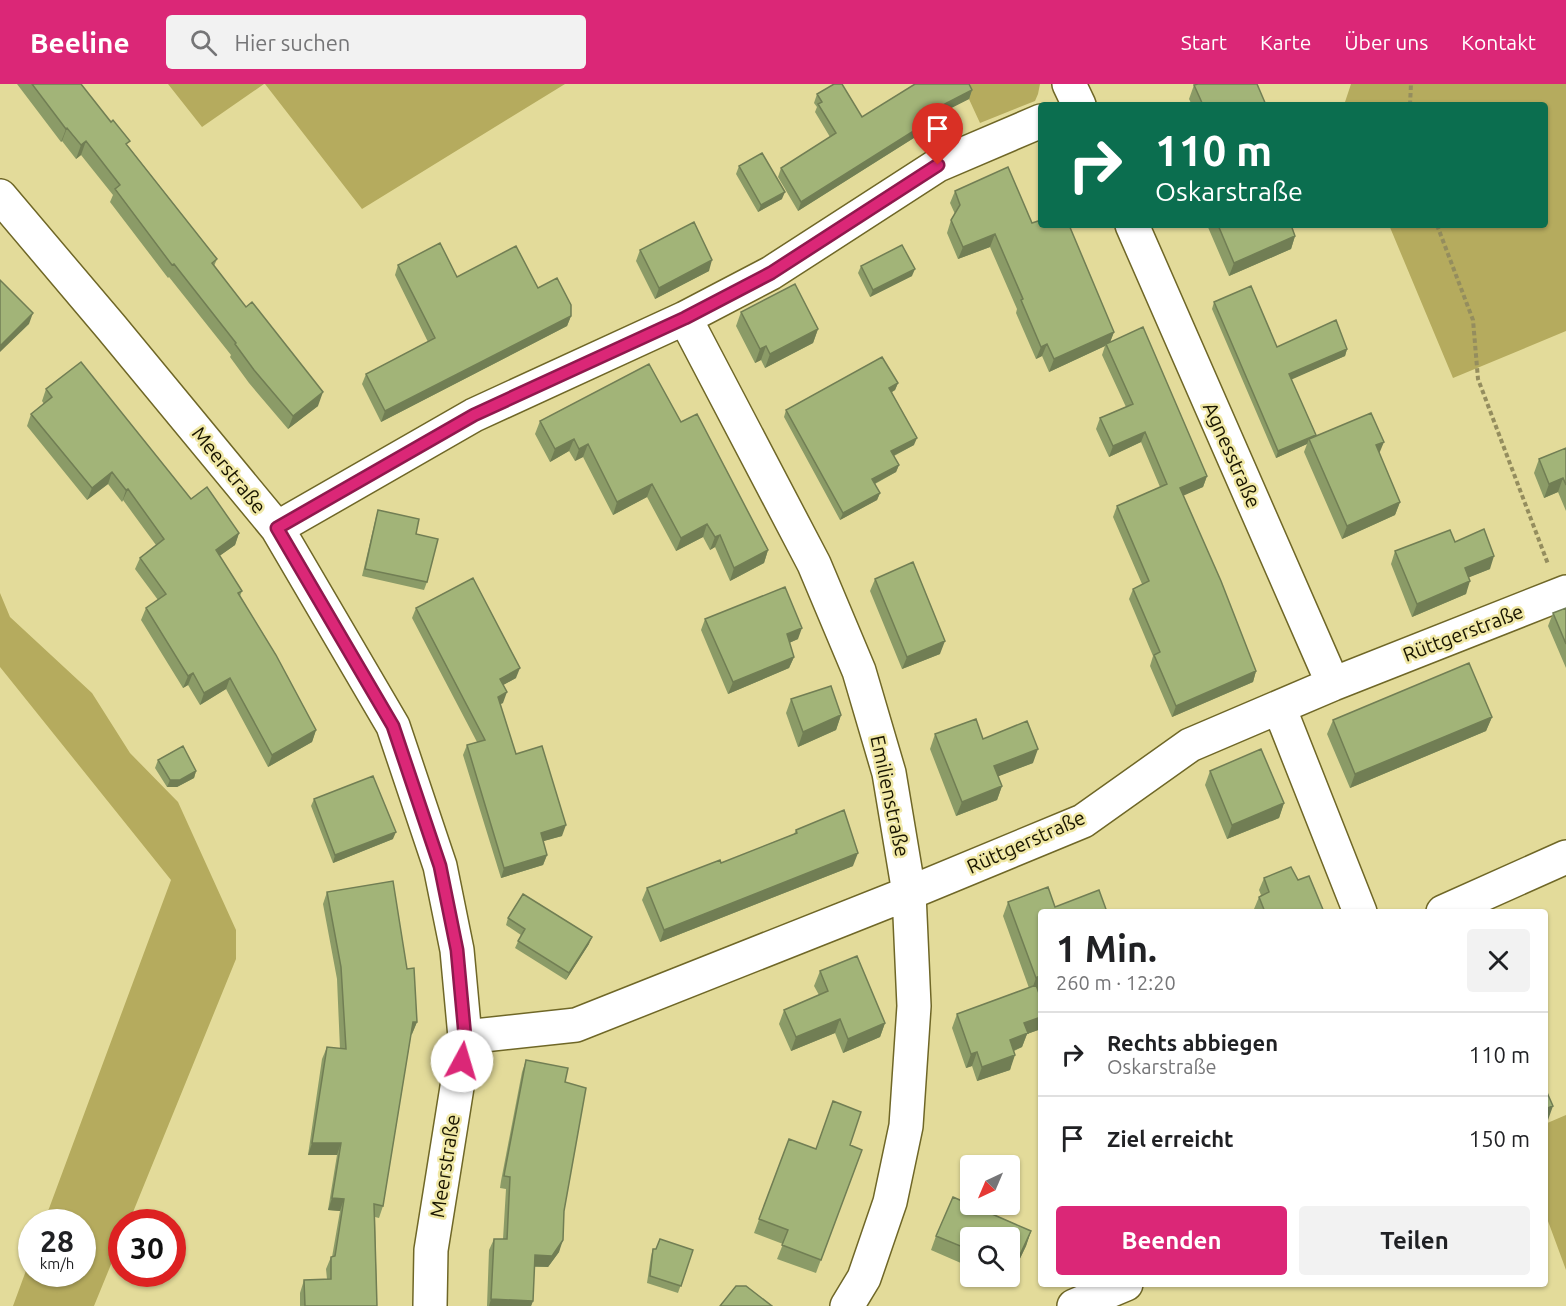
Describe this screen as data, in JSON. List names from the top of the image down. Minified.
{"streets":{"street":["Agnesstraße","Meerstraße","Rüttgerstraße","Emilienstraße"]},"crossings":[["Agnesstraße","Rüttgerstraße"],["Meerstraße","Rüttgerstraße"],["Rüttgerstraße","Emilienstraße"]],"north":"bottom left","page":{"header":"Beeline","search":"Hier suchen","nav":["Start","Karte","Über uns","Kontakt"],"turn":["110 m","Oskarstraße"],"heading":["1 Min.","260 m · 12:20"],"list":[{"name":"Rechts abbiegen","note":"Oskarstraße","value":"110 m"},{"name":"Ziel erreicht","value":"150 m"}],"buttons":["Beenden","Teilen"],"speed":"28 km/h","limit":"30"}}
